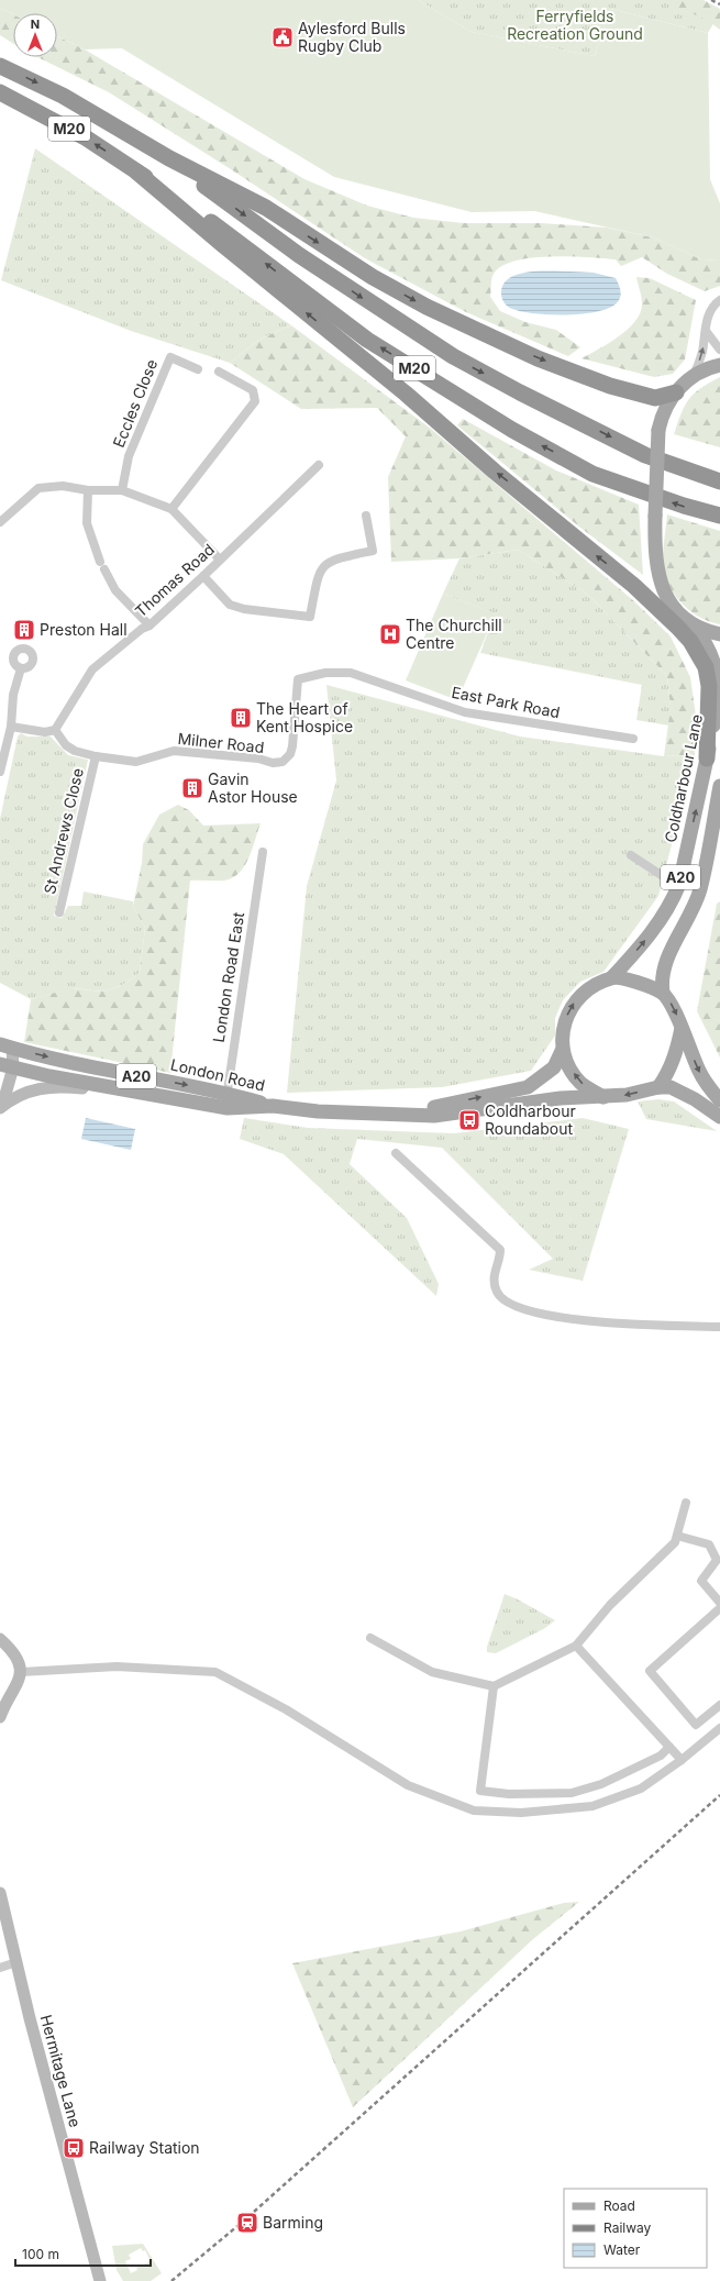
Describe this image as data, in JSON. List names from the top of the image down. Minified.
{"streets":{"highway":["M20"],"main road":["Coldharbour Lane","A20","London Road","Hermitage Lane"],"street":["Eccles Close","Thomas Road","East Park Road","Milner Road","St Andrews Close","London Road East"]},"crossings":[["M20","Coldharbour Lane"],["Thomas Road","Milner Road"],["East Park Road","Milner Road"],["Milner Road","St Andrews Close"],["Coldharbour Lane","A20"],["Coldharbour Lane","London Road"],["A20","London Road"],["London Road East","London Road"]],"parks":["Ferryfields Recreation Ground"],"places":{"public building":["Aylesford Bulls Rugby Club"],"building":["Preston Hall","The Heart of Kent Hospice","Gavin Astor House"],"hospital":["The Churchill Centre"],"bus stop":["Coldharbour Roundabout","Railway Station"],"station":["Barming"]},"legend":["Road","Railway","Water"],"scale_bar":"100 m","north":"top"}
